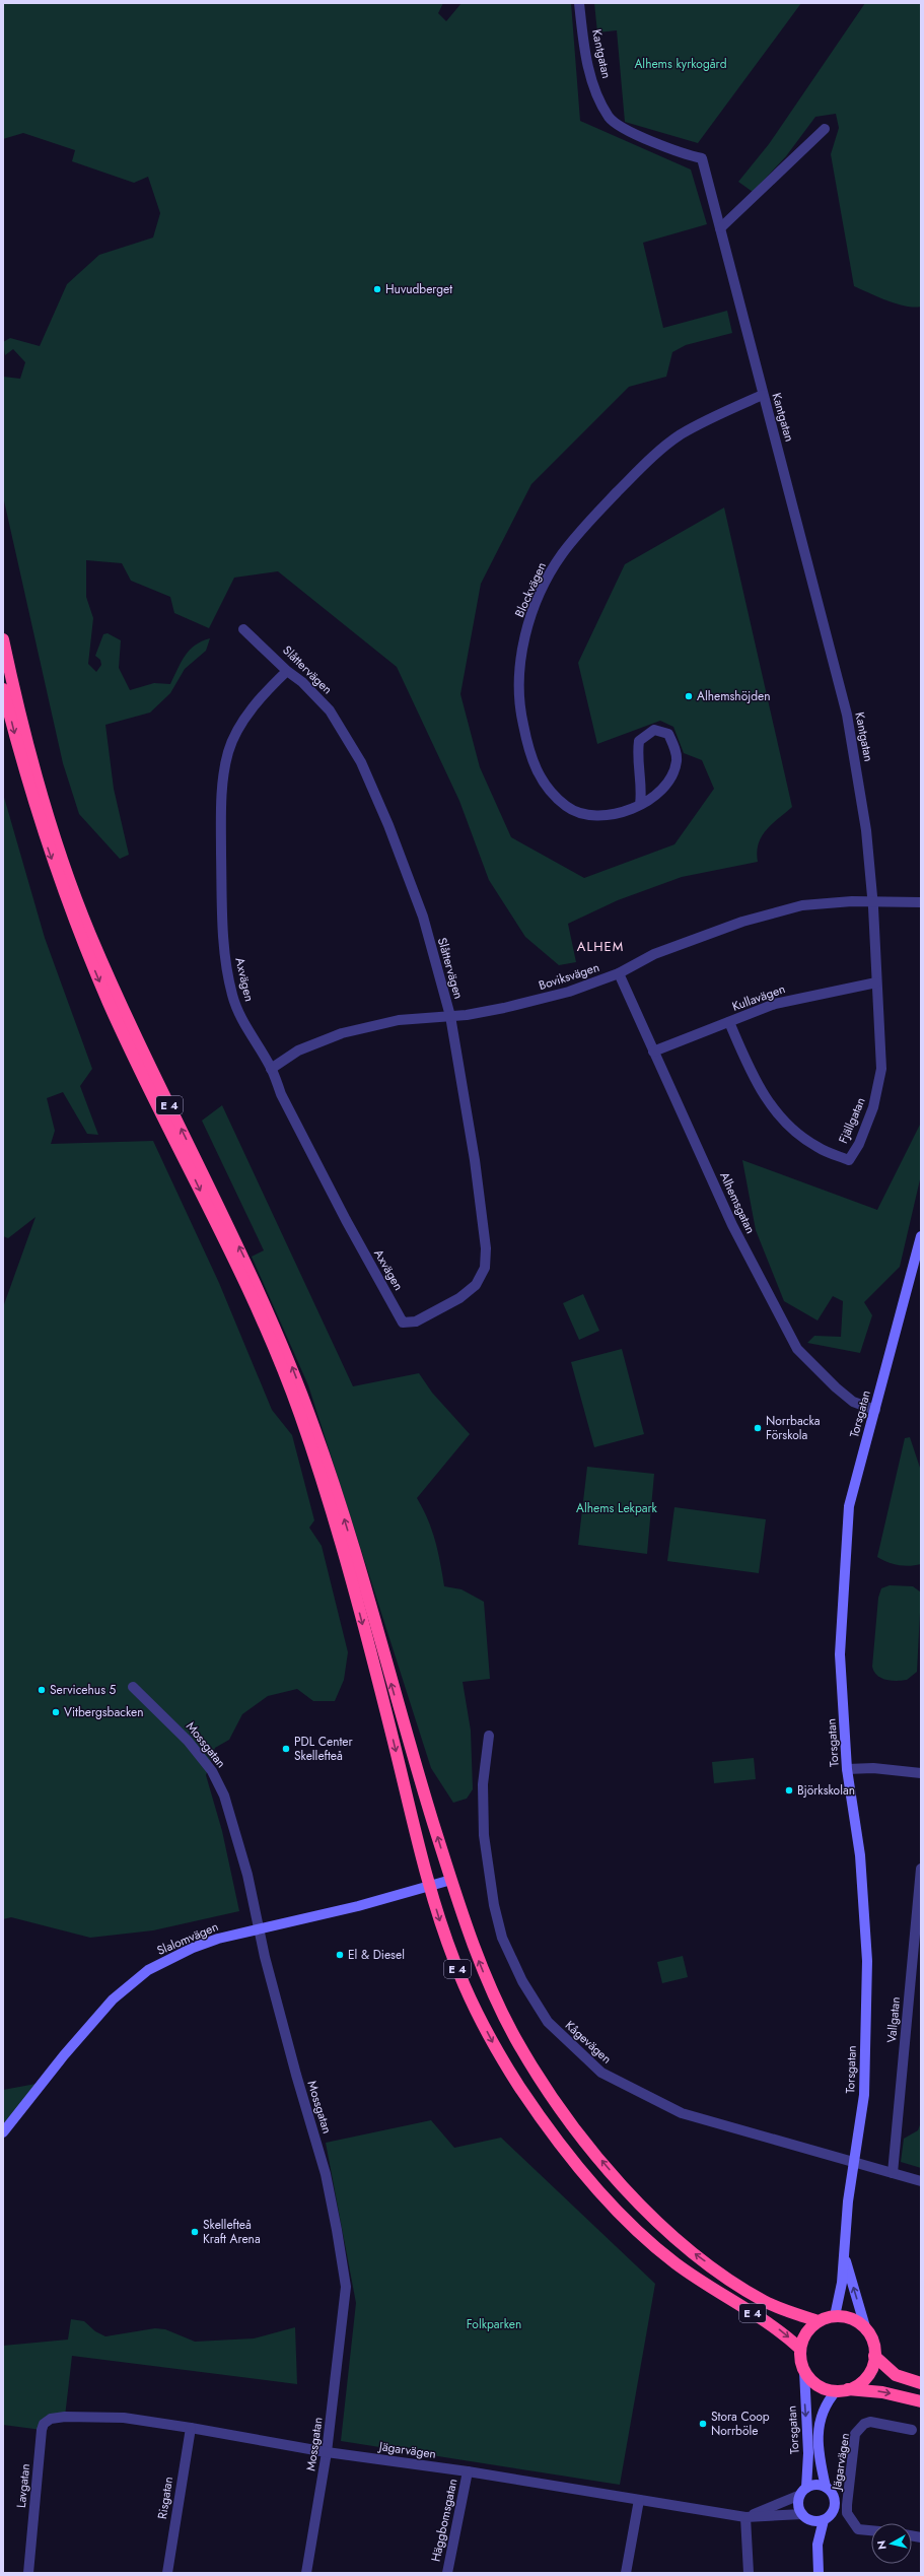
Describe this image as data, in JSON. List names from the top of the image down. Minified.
{"streets":{"highway":["E 4"],"main road":["Torsgatan","Slalomvägen"],"street":["Kantgatan","Blockvägen","Slåttervägen","Boviksvägen","Axvägen","Kullavägen","Fjällgatan","Alhemsgatan","Mossgatan","Vallgatan","Kågevägen","Jägarvägen","Lavgatan","Risgatan","Häggbomsgatan"]},"crossings":[["Kantgatan","Blockvägen"],["Kantgatan","Boviksvägen"],["Kantgatan","Fjällgatan"],["Slåttervägen","Boviksvägen"],["Slåttervägen","Axvägen"],["Boviksvägen","Axvägen"],["Boviksvägen","Fjällgatan"],["Boviksvägen","Alhemsgatan"],["Kullavägen","Fjällgatan"],["Kullavägen","Alhemsgatan"],["E 4","Torsgatan"],["E 4","Slalomvägen"],["Alhemsgatan","Torsgatan"],["Torsgatan","Kågevägen"],["Torsgatan","Jägarvägen"],["Mossgatan","Slalomvägen"],["Mossgatan","Jägarvägen"],["Vallgatan","Kågevägen"],["Jägarvägen","Lavgatan"],["Jägarvägen","Risgatan"],["Jägarvägen","Häggbomsgatan"]],"districts":["ALHEM"],"parks":["Alhems kyrkogård","Alhems Lekpark","Folkparken"],"places":["Huvudberget","Alhemshöjden","Norrbacka Förskola","Servicehus 5","Vitbergsbacken","PDL Center Skellefteå","Björkskolan","El & Diesel","Skellefteå Kraft Arena","Stora Coop Norrböle"],"north":"left"}
